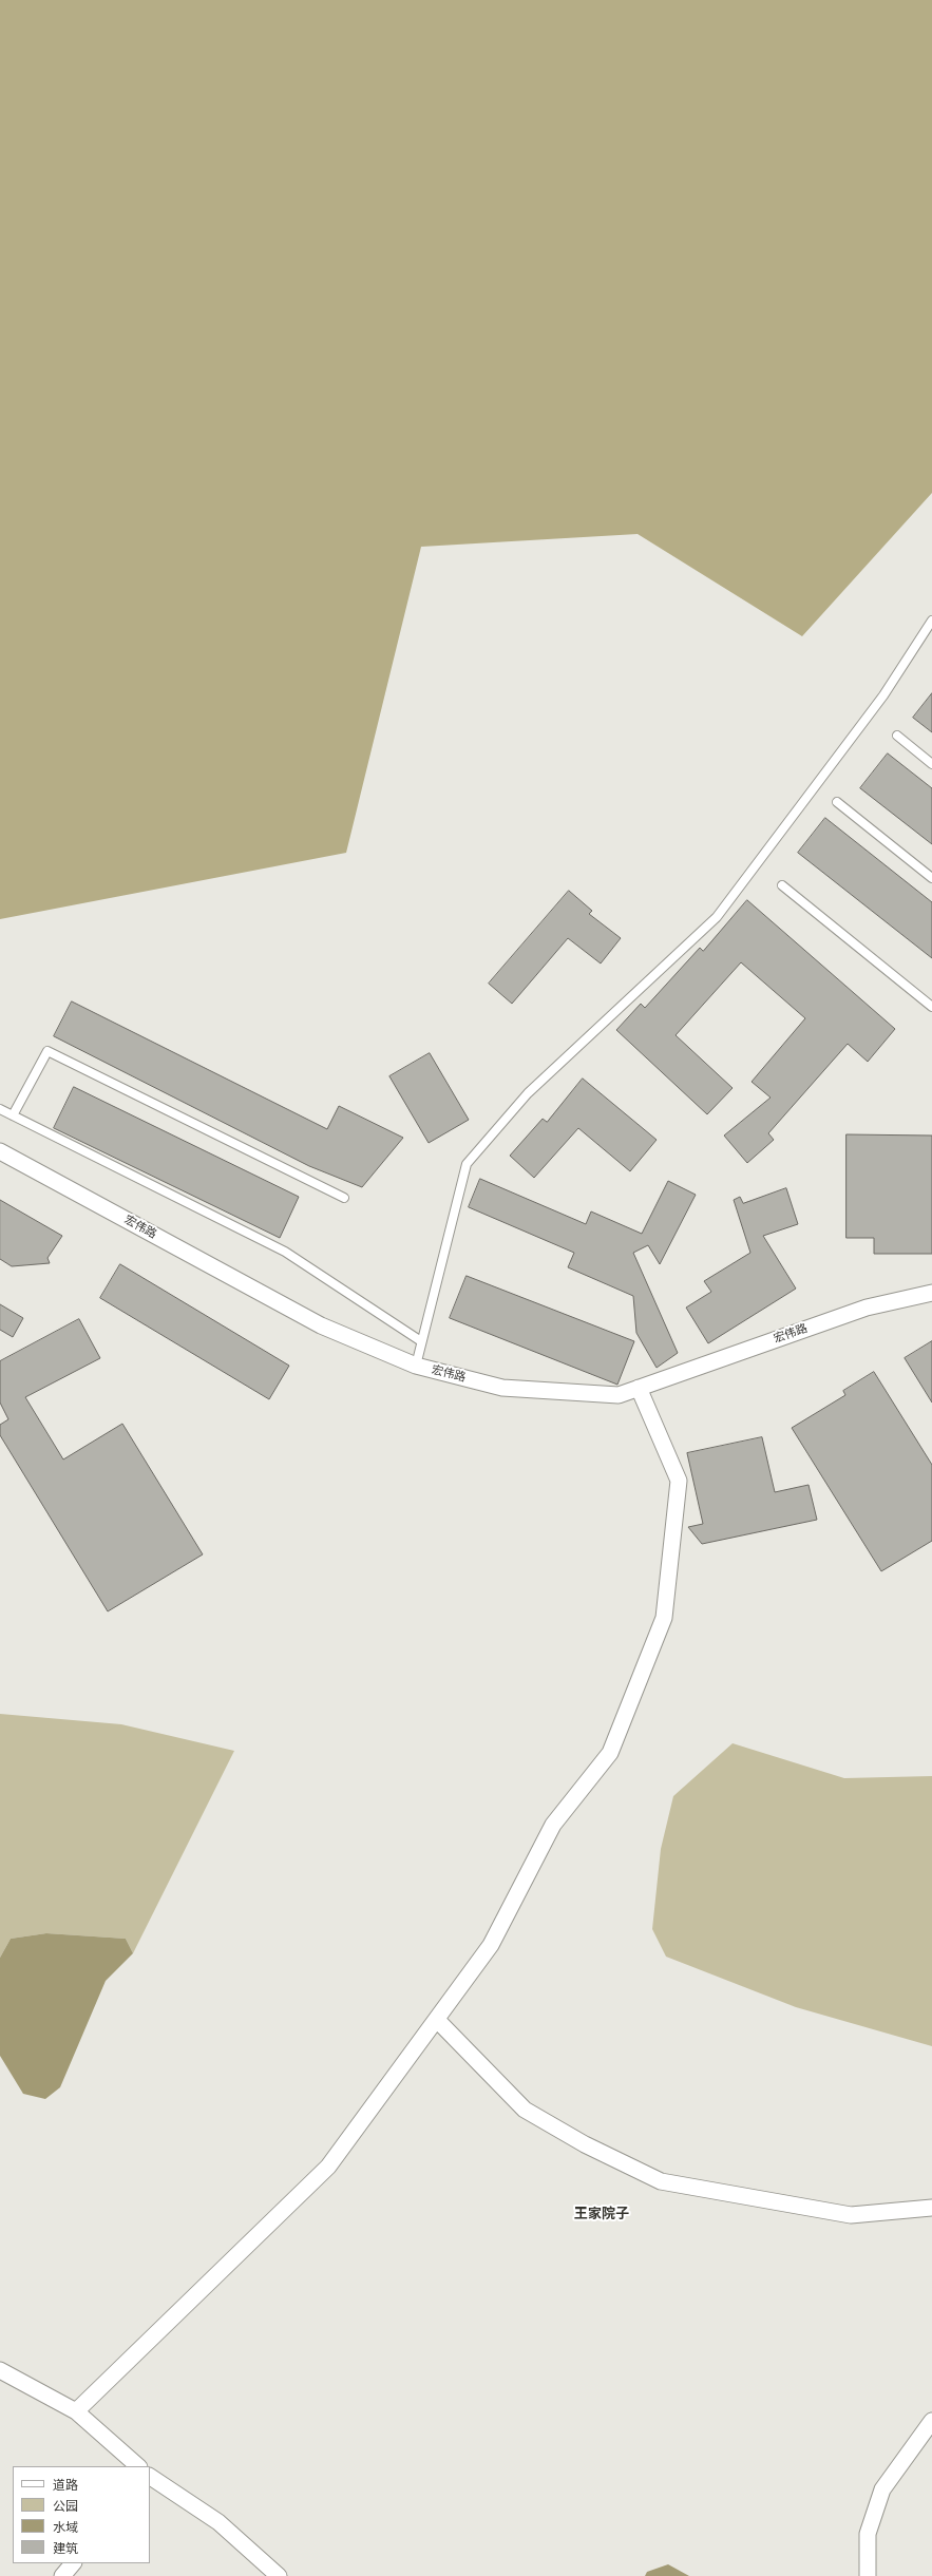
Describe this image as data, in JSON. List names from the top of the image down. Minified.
{"streets":{"street":["宏伟路"]},"districts":["王家院子"],"legend":["道路","公园","水域","建筑"]}
